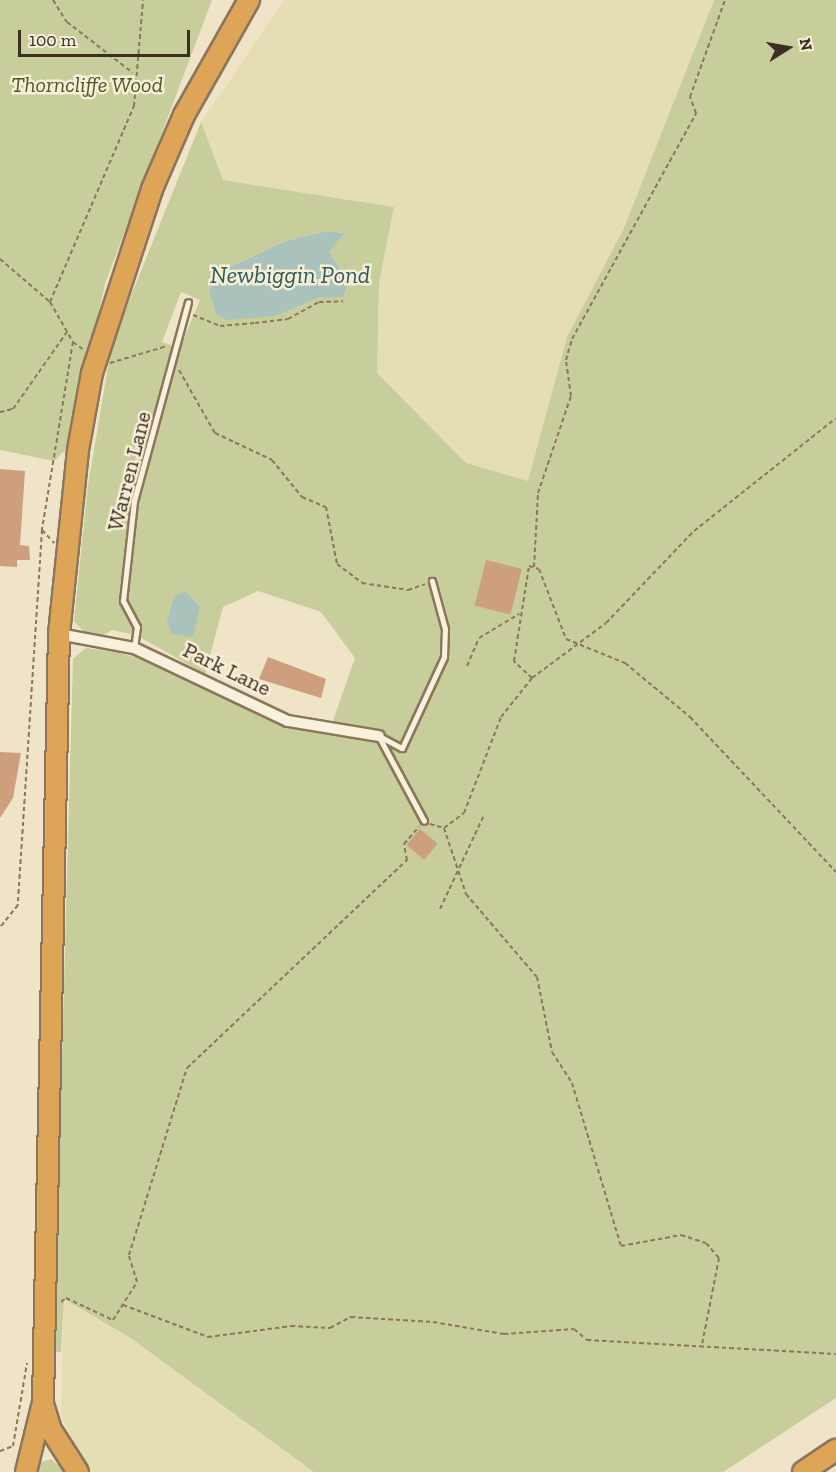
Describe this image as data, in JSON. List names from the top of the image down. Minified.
{"streets":{"street":["Park Lane"],"lane":["Warren Lane"]},"crossings":[["Warren Lane","Park Lane"]],"water":["Newbiggin Pond"],"parks":["Thorncliffe Wood"],"scale_bar":"100 m","north":"right"}
